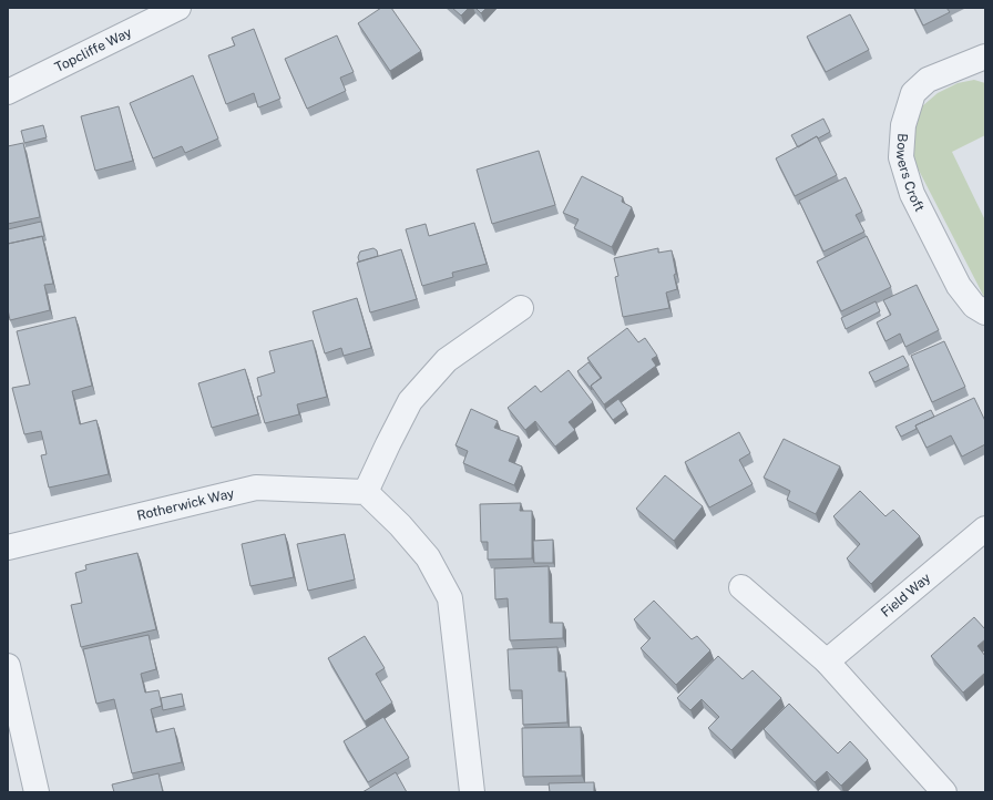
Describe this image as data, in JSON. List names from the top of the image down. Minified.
{"streets":{"street":["Topcliffe Way","Bowers Croft","Rotherwick Way","Field Way"]}}
